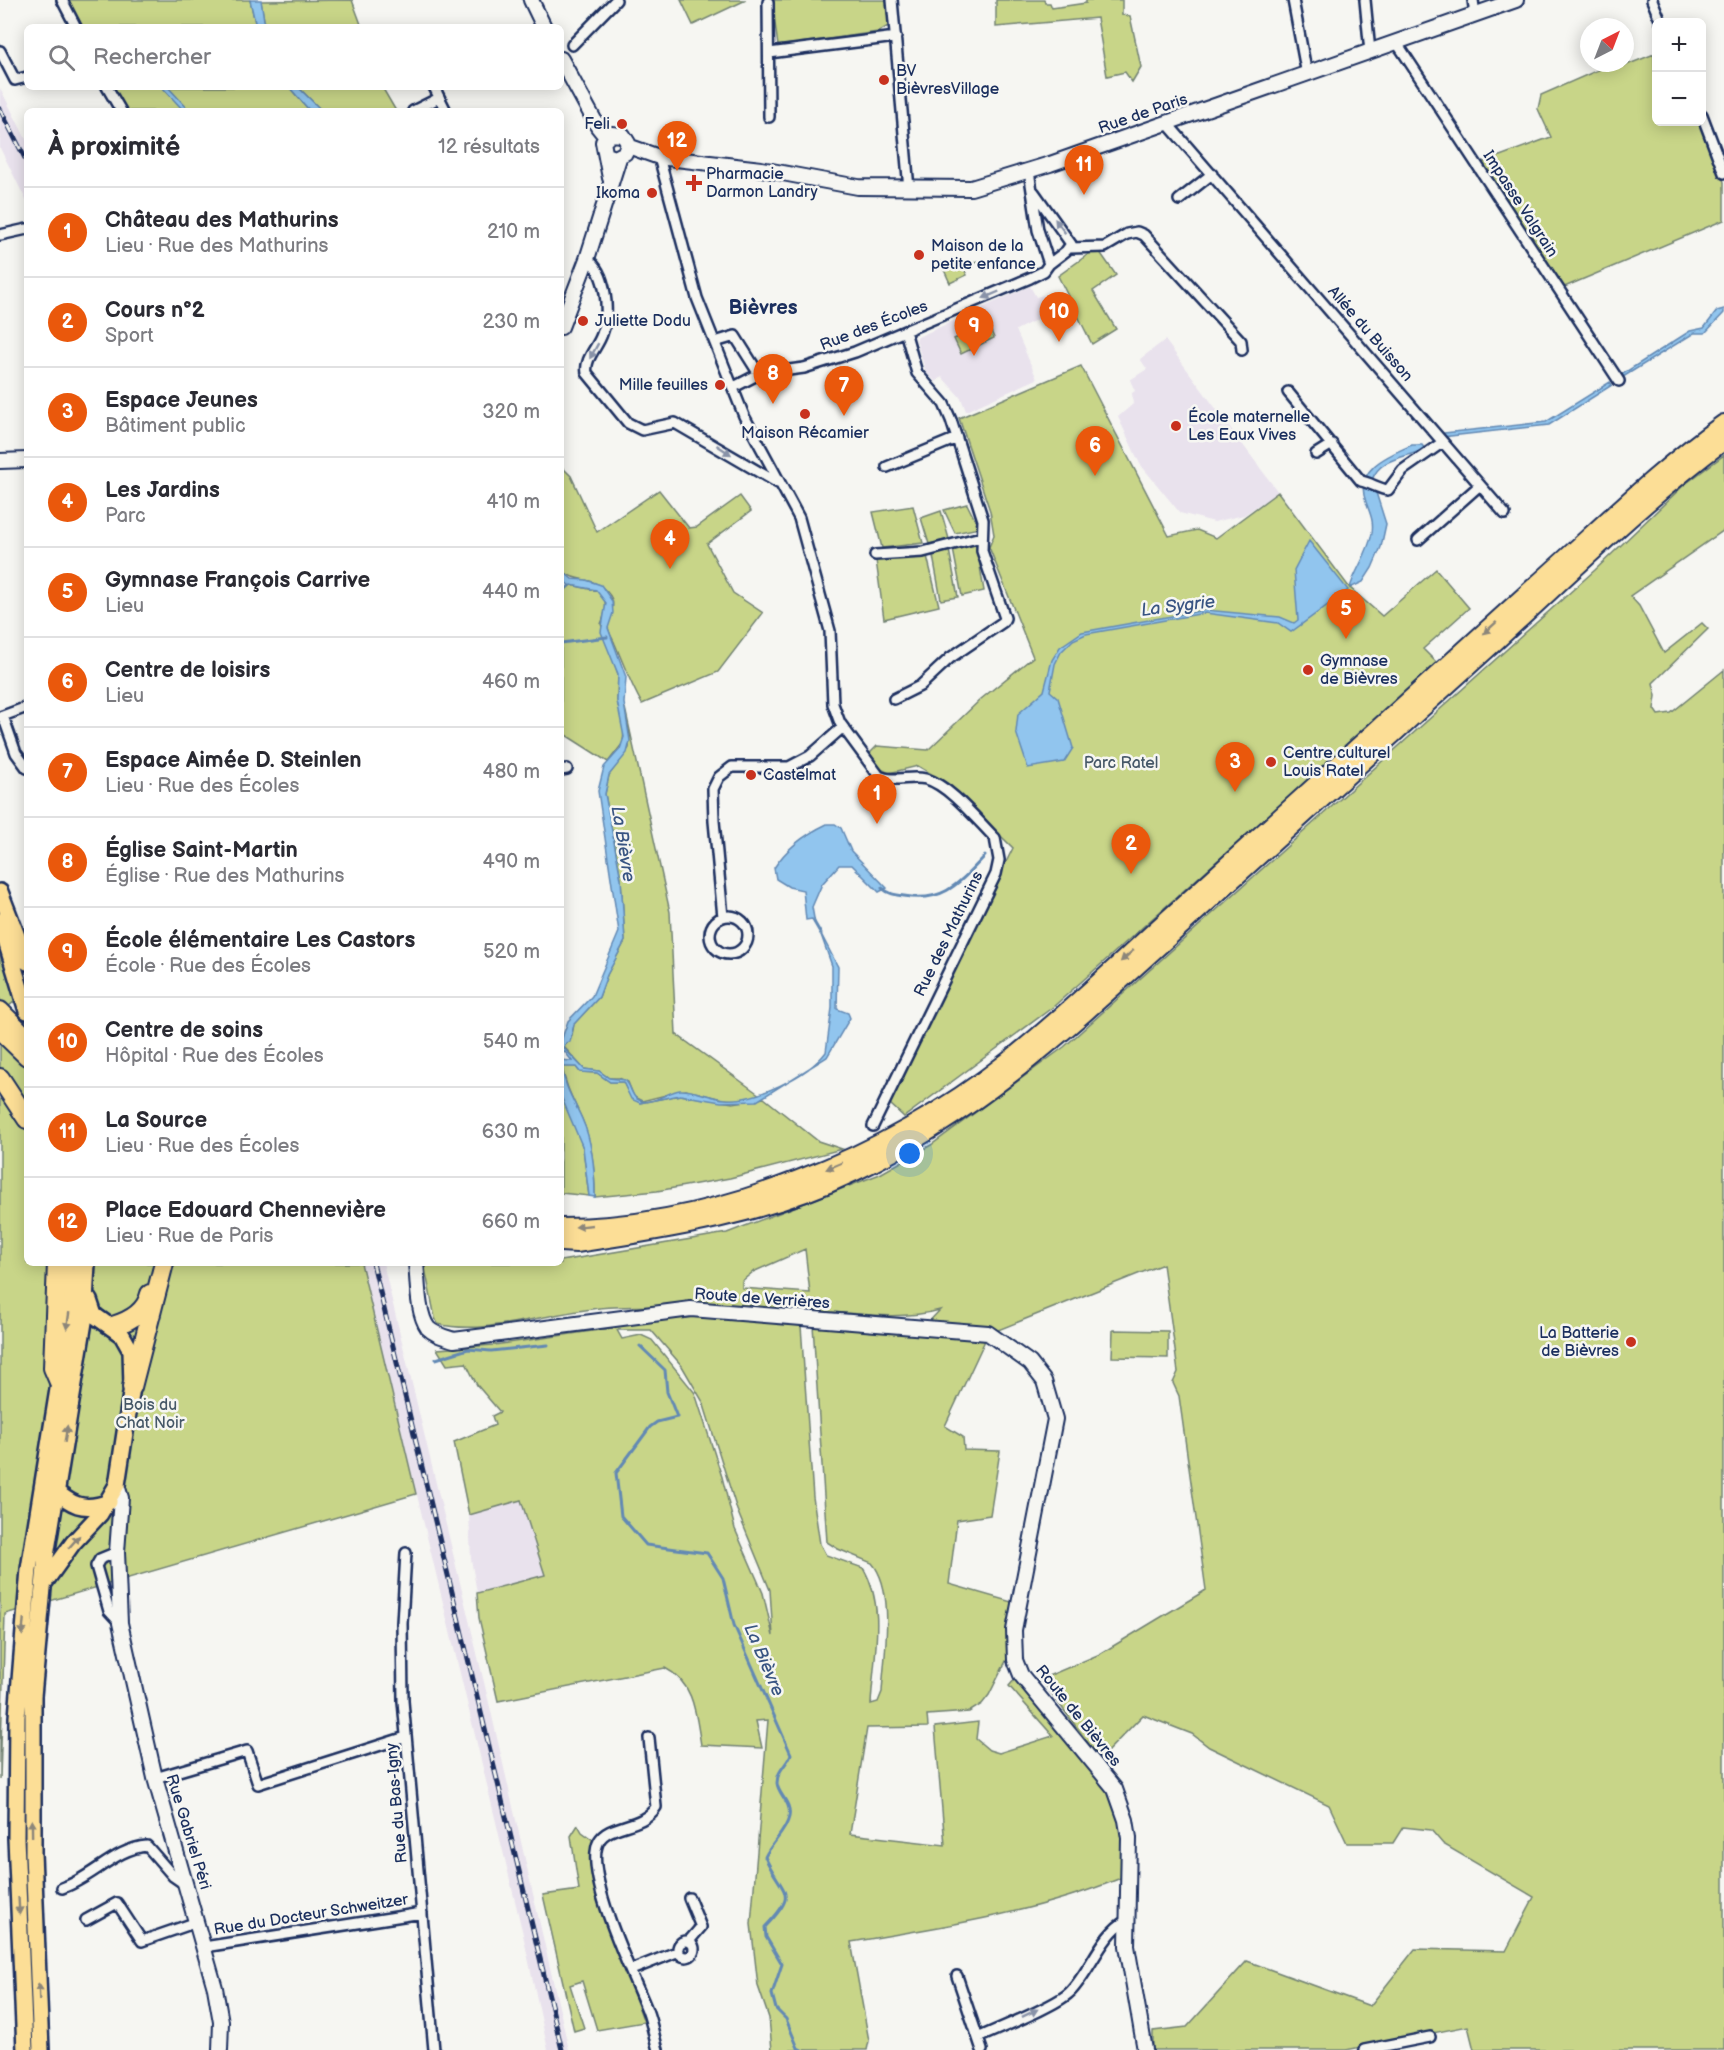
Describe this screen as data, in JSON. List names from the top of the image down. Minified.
{"streets":{"street":["Rue de Paris","Impasse Valgrain","Rue des Écoles","Allée du Buisson","Rue des Mathurins","Route de Verrières","Route de Bièvres","Rue du Bas-Igny","Rue Gabriel Péri","Rue du Docteur Schweitzer"]},"crossings":[["Rue de Paris","Impasse Valgrain"],["Rue de Paris","Allée du Buisson"],["Rue de Paris","Rue des Mathurins"],["Rue des Écoles","Rue des Mathurins"],["Route de Verrières","Route de Bièvres"],["Rue du Bas-Igny","Rue du Docteur Schweitzer"],["Rue Gabriel Péri","Rue du Docteur Schweitzer"]],"one_way":["Rue des Écoles"],"districts":["Bièvres"],"water":["La Sygrie","La Bièvre"],"parks":["Parc Ratel","Bois du Chat Noir"],"places":{"other":["BV BièvresVillage","Feli","Ikoma","Maison de la petite enfance","Juliette Dodu","Mille feuilles","Maison Récamier","École maternelle Les Eaux Vives","Gymnase de Bièvres","Centre culturel Louis Ratel","Castelmat","La Batterie de Bièvres"],"health":["Pharmacie Darmon Landry"]},"north":"top right","page":{"map_buttons":["+","−"],"search":"Rechercher","heading":["À proximité","12 résultats"],"pins":["12","11","10","9","8","7","6","4","5","3","1","2"],"list":[{"mark":"1","name":"Château des Mathurins","note":"Lieu · Rue des Mathurins","value":"210 m"},{"mark":"2","name":"Cours n°2","note":"Sport","value":"230 m"},{"mark":"3","name":"Espace Jeunes","note":"Bâtiment public","value":"320 m"},{"mark":"4","name":"Les Jardins","note":"Parc","value":"410 m"},{"mark":"5","name":"Gymnase François Carrive","note":"Lieu","value":"440 m"},{"mark":"6","name":"Centre de loisirs","note":"Lieu","value":"460 m"},{"mark":"7","name":"Espace Aimée D. Steinlen","note":"Lieu · Rue des Écoles","value":"480 m"},{"mark":"8","name":"Église Saint-Martin","note":"Église · Rue des Mathurins","value":"490 m"},{"mark":"9","name":"École élémentaire Les Castors","note":"École · Rue des Écoles","value":"520 m"},{"mark":"10","name":"Centre de soins","note":"Hôpital · Rue des Écoles","value":"540 m"},{"mark":"11","name":"La Source","note":"Lieu · Rue des Écoles","value":"630 m"},{"mark":"12","name":"Place Edouard Chennevière","note":"Lieu · Rue de Paris","value":"660 m"}]}}
